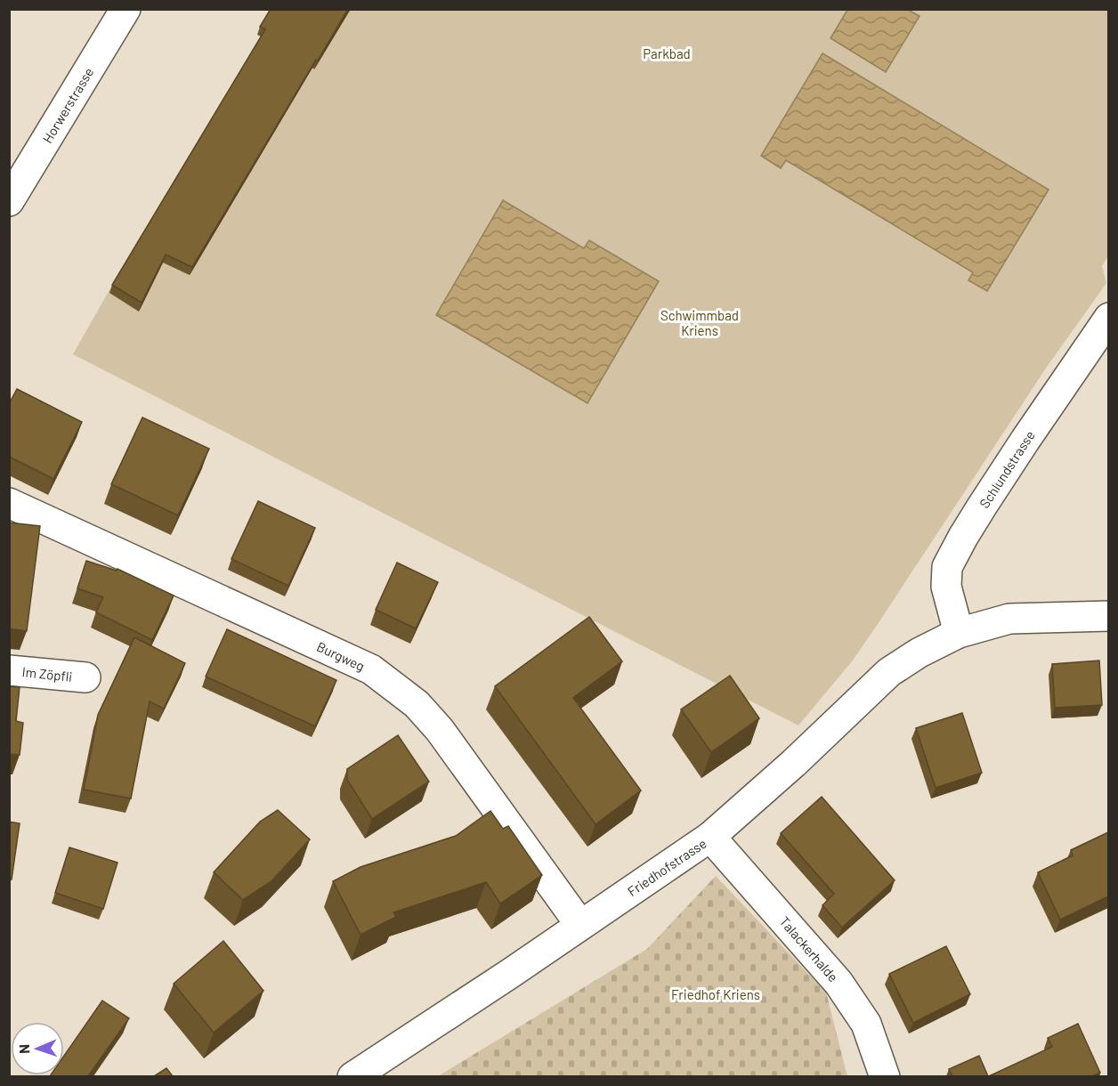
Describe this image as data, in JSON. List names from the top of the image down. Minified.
{"streets":{"street":["Horwerstrasse","Schlundstrasse","Burgweg","Im Zöpfli","Friedhofstrasse","Talackerhalde"]},"crossings":[["Schlundstrasse","Friedhofstrasse"],["Burgweg","Friedhofstrasse"],["Friedhofstrasse","Talackerhalde"]],"parks":["Parkbad","Schwimmbad Kriens","Friedhof Kriens"],"north":"left"}
